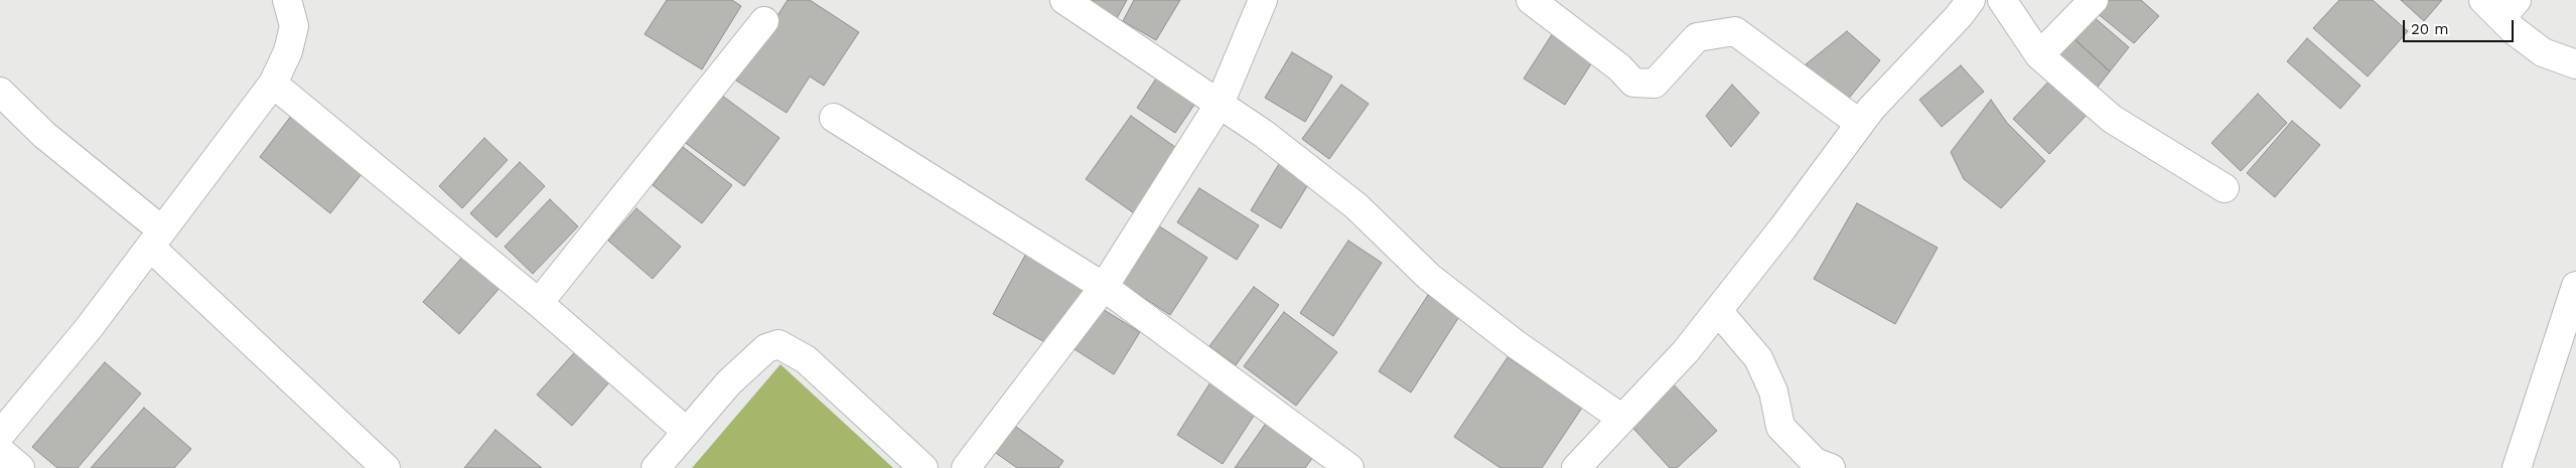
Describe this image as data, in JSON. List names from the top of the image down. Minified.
{"scale_bar":"20 m"}
